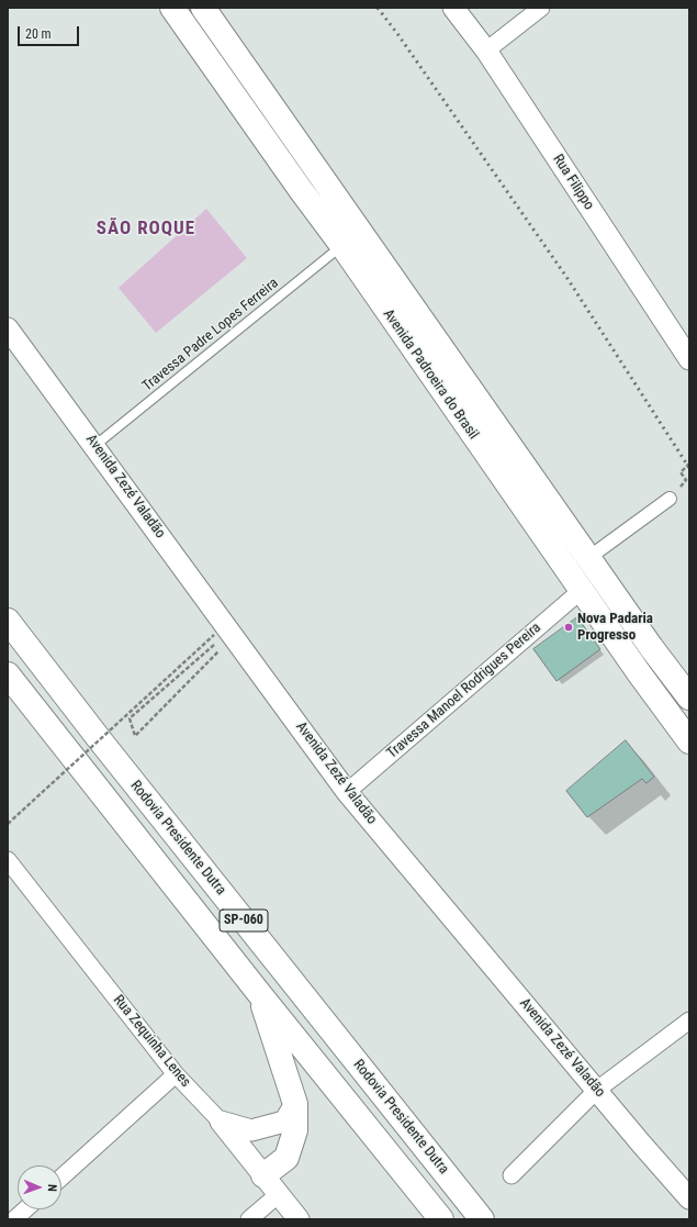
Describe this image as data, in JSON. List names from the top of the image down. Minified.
{"streets":{"main road":["Avenida Padroeira do Brasil","Rodovia Presidente Dutra","SP-060"],"street":["Rua Filippo","Avenida Zezé Valadão","Travessa Manoel Rodrigues Pereira","Rua Zequinha Lenes"],"lane":["Travessa Padre Lopes Ferreira"]},"crossings":[["Travessa Padre Lopes Ferreira","Avenida Padroeira do Brasil"],["Travessa Padre Lopes Ferreira","Avenida Zezé Valadão"],["Avenida Padroeira do Brasil","Travessa Manoel Rodrigues Pereira"],["Avenida Zezé Valadão","Travessa Manoel Rodrigues Pereira"]],"districts":["SÃO ROQUE"],"places":["Nova Padaria Progresso"],"scale_bar":"20 m","north":"right"}
